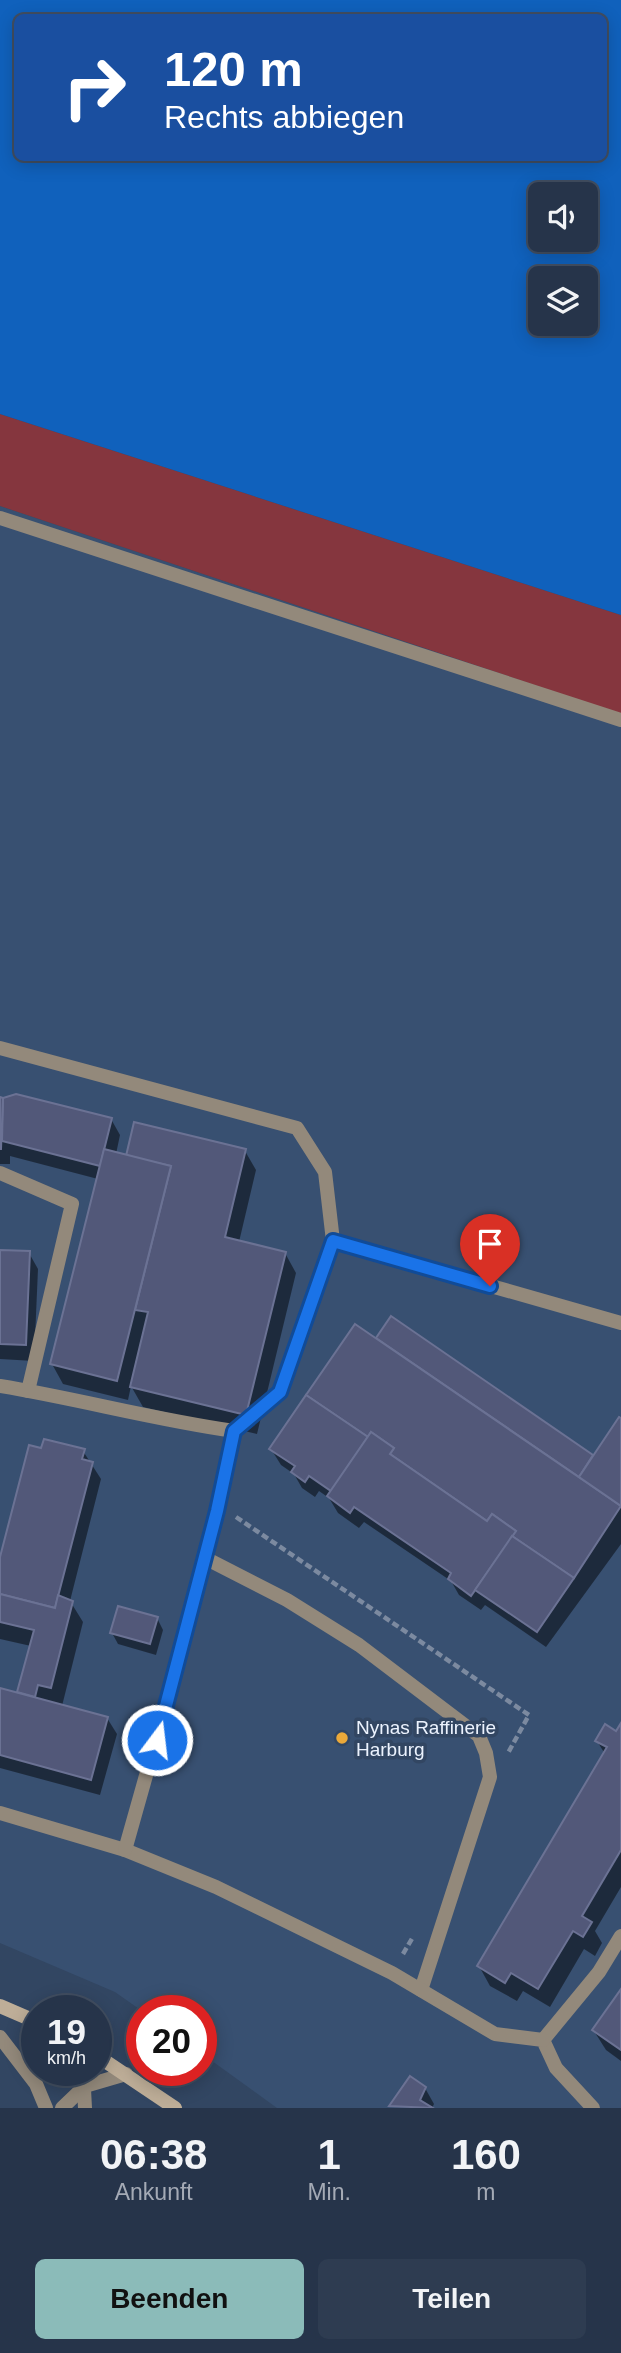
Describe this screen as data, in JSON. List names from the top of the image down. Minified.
{"places":["Nynas Raffinerie Harburg"],"page":{"turn":["120 m","Rechts abbiegen"],"speed":"19 km/h","limit":"20","eta":["06:38","Ankunft","1","Min.","160","m"],"buttons":["Beenden","Teilen"]}}
